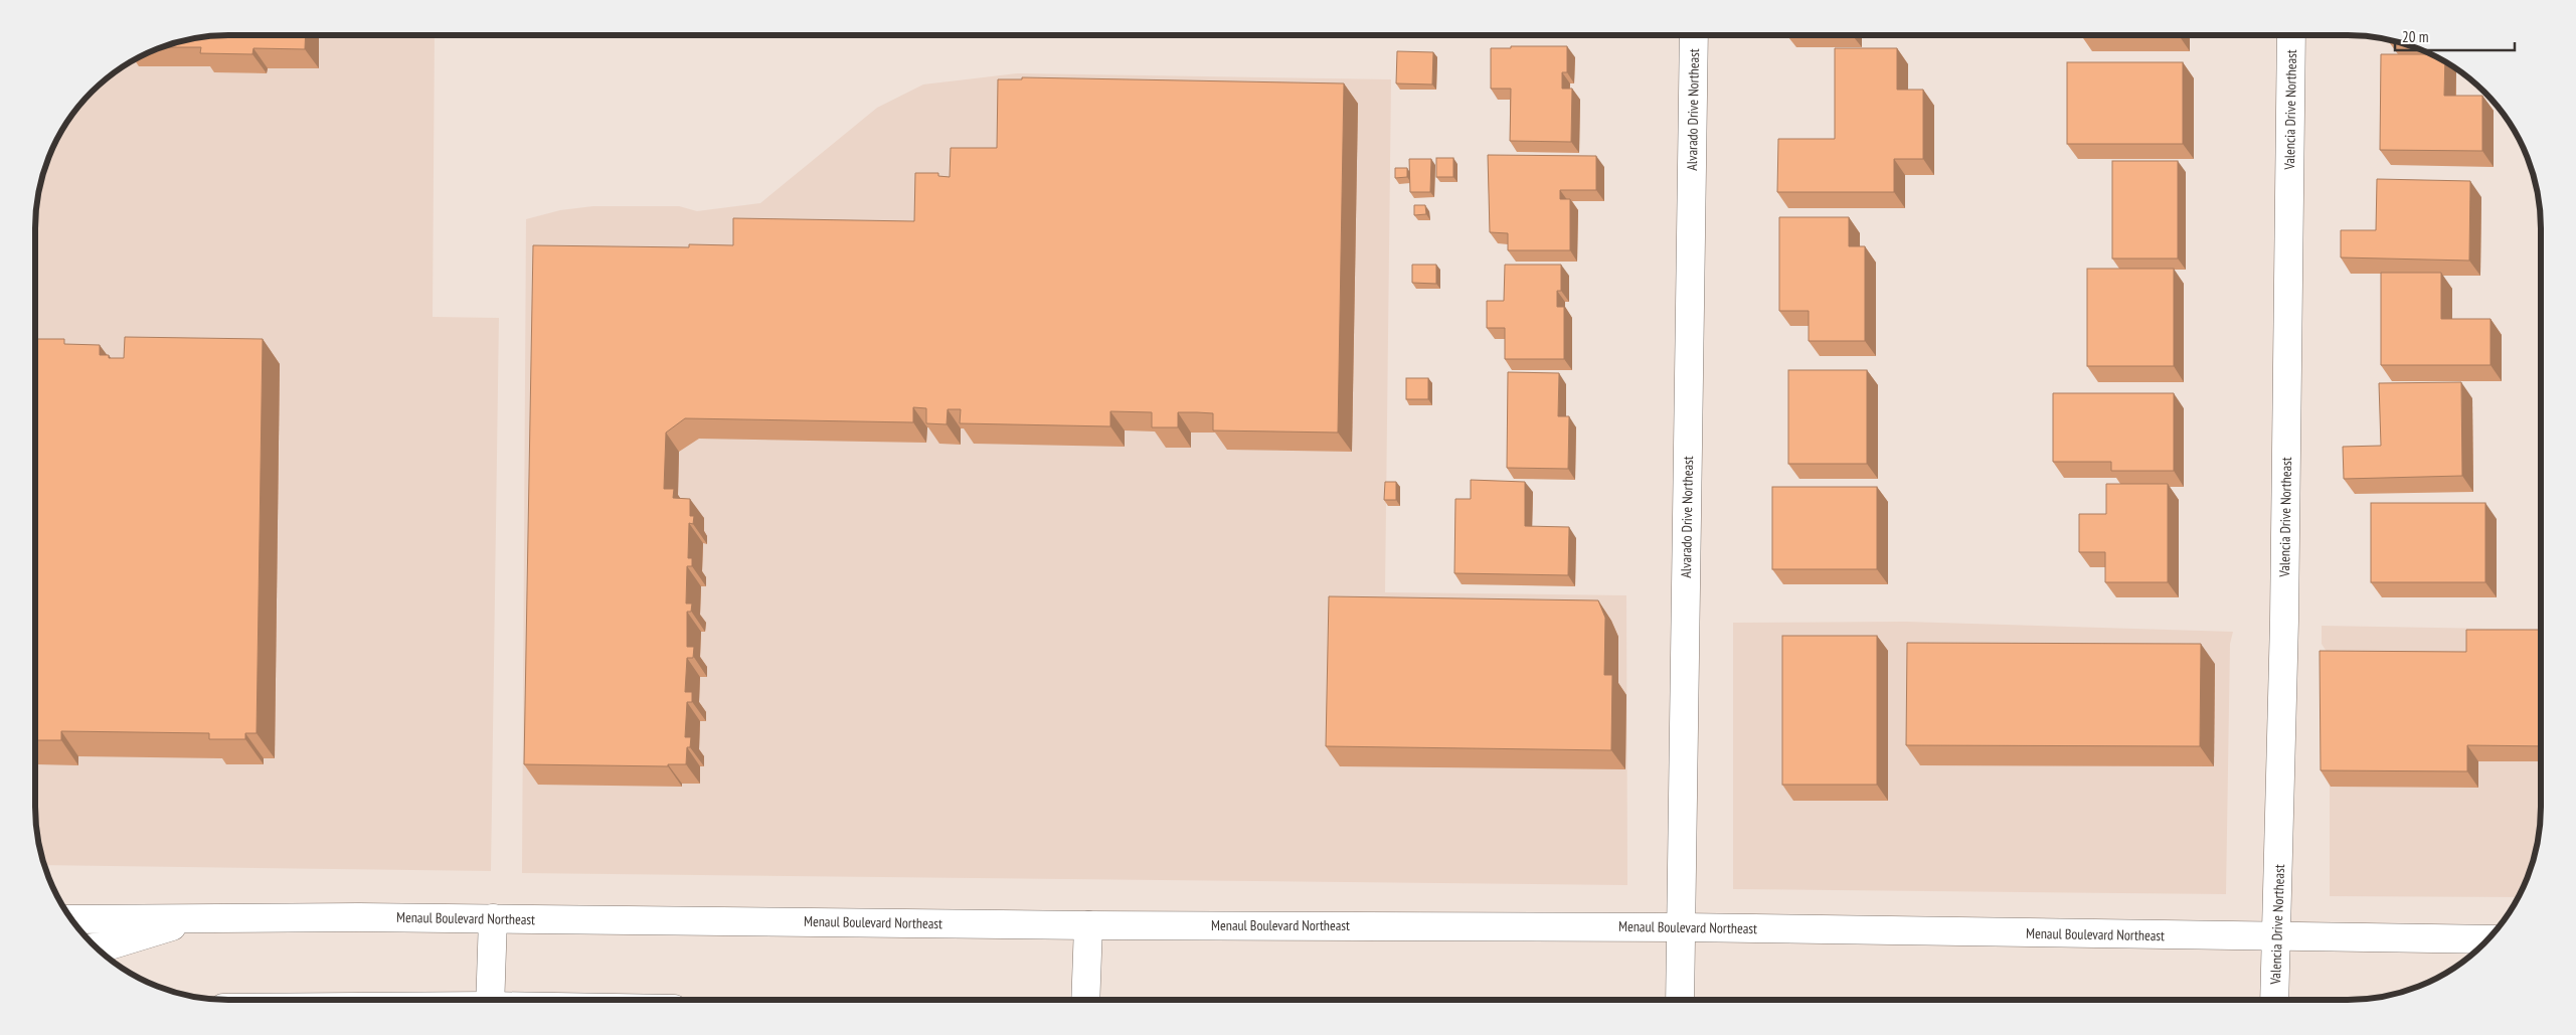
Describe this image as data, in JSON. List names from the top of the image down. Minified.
{"streets":{"main road":["Alvarado Drive Northeast","Valencia Drive Northeast","Menaul Boulevard Northeast"]},"crossings":[["Alvarado Drive Northeast","Menaul Boulevard Northeast"],["Valencia Drive Northeast","Menaul Boulevard Northeast"]],"scale_bar":"20 m"}
